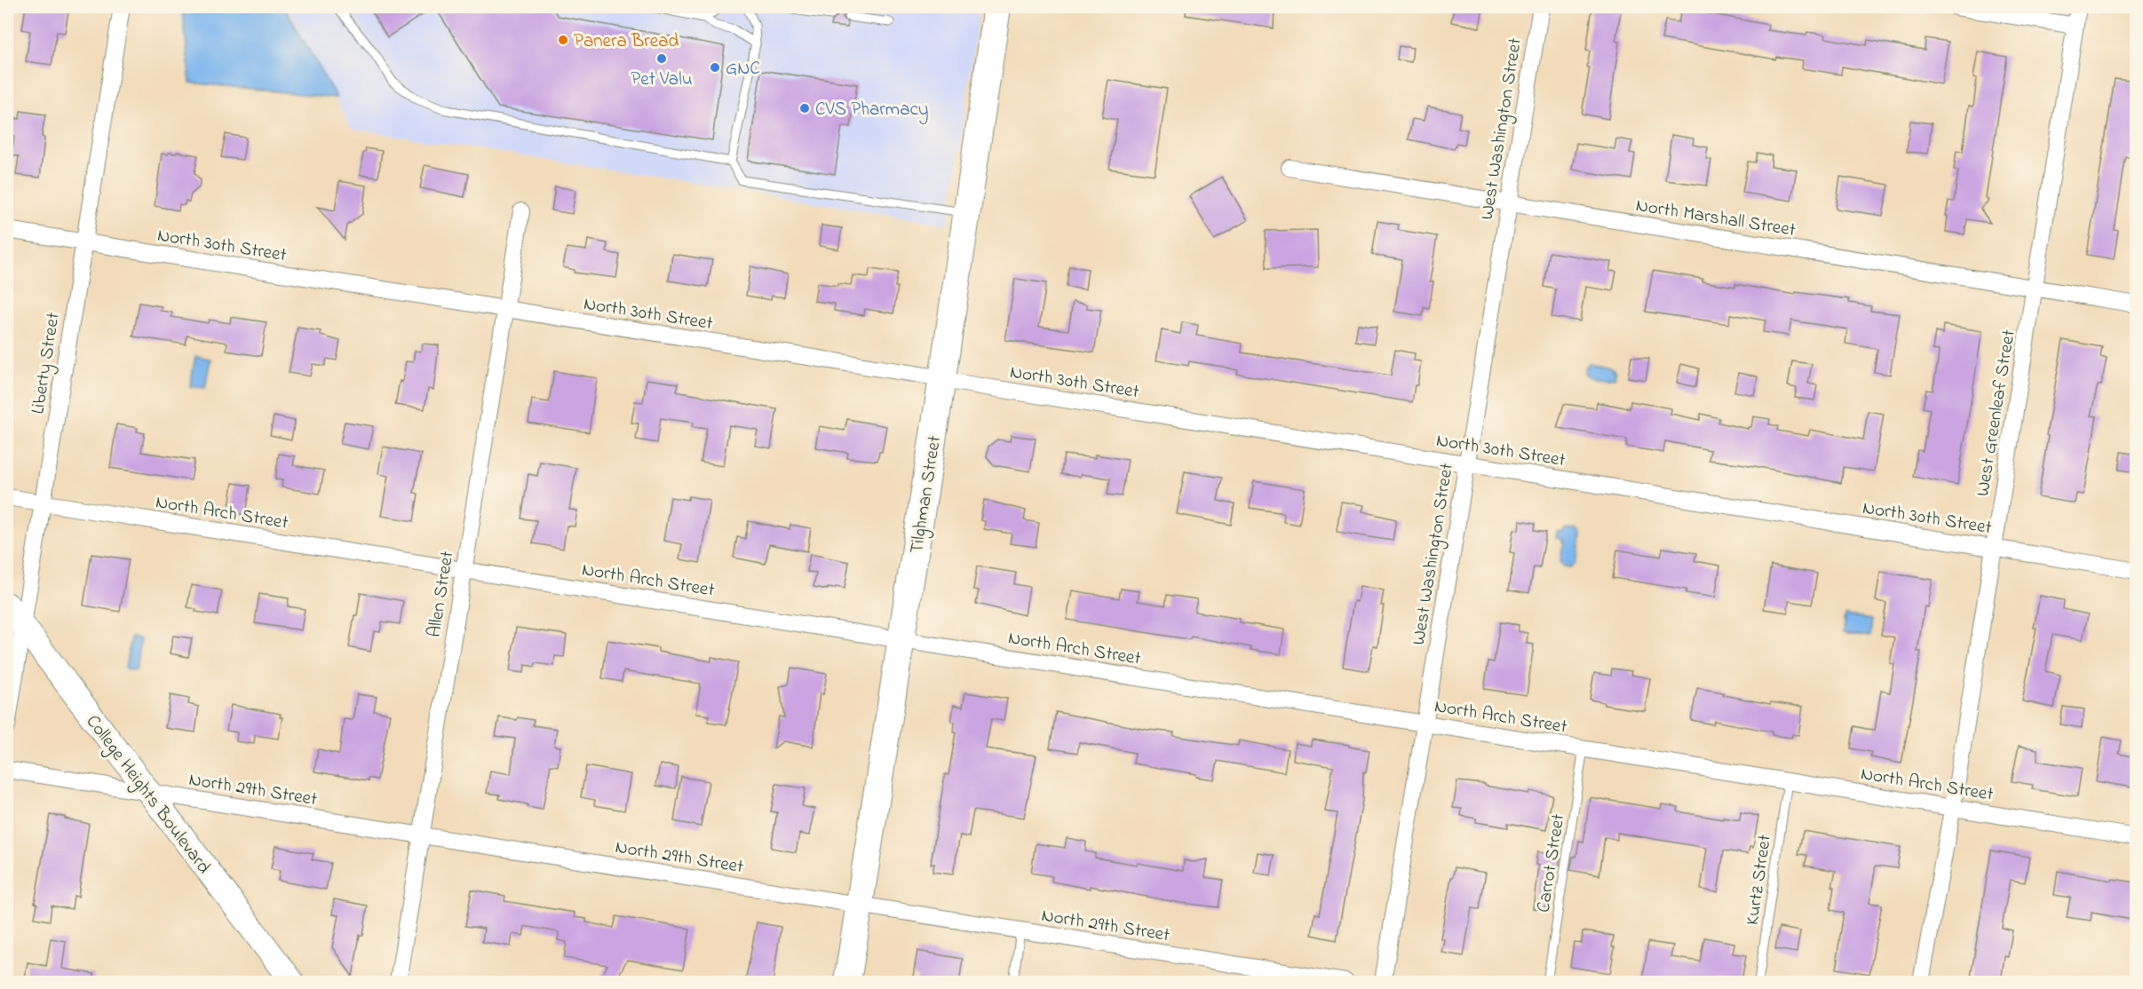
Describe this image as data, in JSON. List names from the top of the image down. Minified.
{"streets":{"main road":["Tilghman Street"],"street":["West Washington Street","North Marshall Street","North 30th Street","Liberty Street","West Greenleaf Street","North Arch Street","Allen Street","North 29th Street","College Heights Boulevard"],"lane":["Carrot Street","Kurtz Street"]},"crossings":[["West Washington Street","North Marshall Street"],["West Washington Street","North 30th Street"],["West Washington Street","North Arch Street"],["North Marshall Street","West Greenleaf Street"],["North 30th Street","Liberty Street"],["North 30th Street","West Greenleaf Street"],["North 30th Street","Tilghman Street"],["North 30th Street","Allen Street"],["Liberty Street","North Arch Street"],["Liberty Street","College Heights Boulevard"],["West Greenleaf Street","North Arch Street"],["Tilghman Street","North Arch Street"],["Tilghman Street","North 29th Street"],["North Arch Street","Allen Street"],["North Arch Street","Carrot Street"],["North Arch Street","Kurtz Street"],["Allen Street","North 29th Street"],["North 29th Street","College Heights Boulevard"]],"places":["Panera Bread","Pet Valu","GNC","CVS Pharmacy"]}
